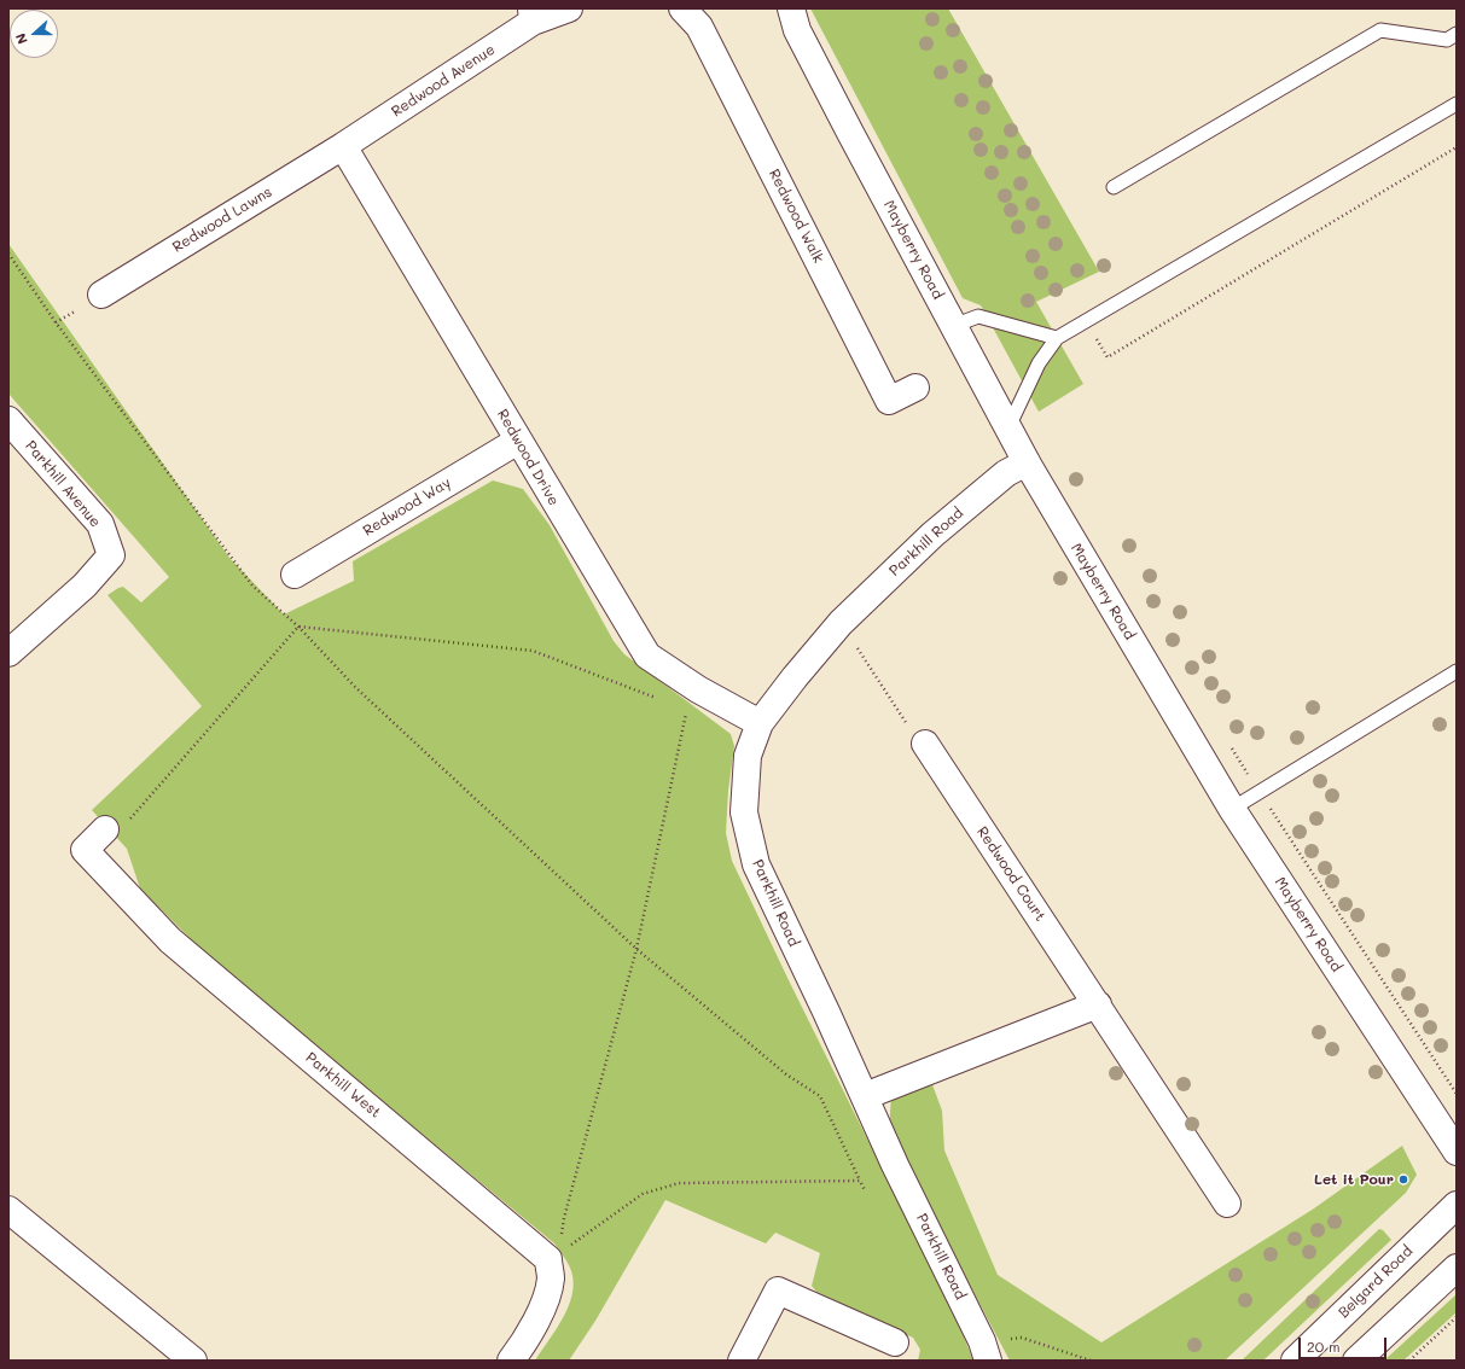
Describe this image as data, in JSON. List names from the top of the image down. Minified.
{"streets":{"street":["Redwood Avenue","Redwood Walk","Redwood Lawns","Mayberry Road","Redwood Drive","Parkhill Avenue","Redwood Way","Parkhill Road","Redwood Court","Parkhill West","Belgard Road"]},"crossings":[["Redwood Avenue","Redwood Lawns"],["Redwood Avenue","Redwood Drive"],["Redwood Lawns","Redwood Drive"],["Mayberry Road","Parkhill Road"],["Redwood Drive","Redwood Way"],["Redwood Drive","Parkhill Road"]],"places":["Let it Pour"],"scale_bar":"20 m","north":"left"}
